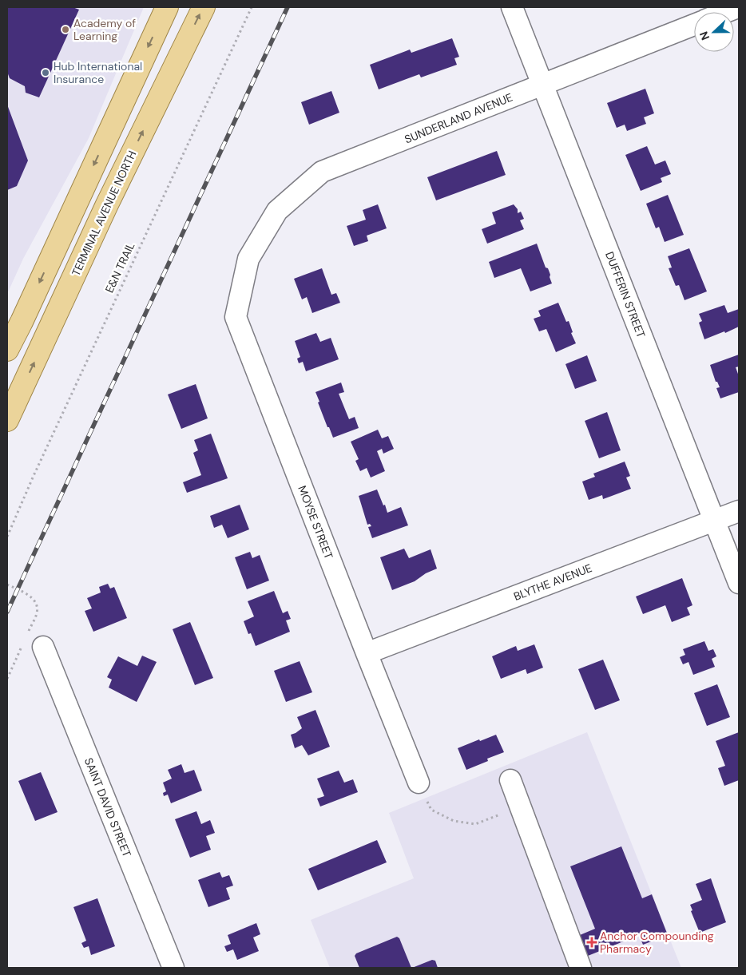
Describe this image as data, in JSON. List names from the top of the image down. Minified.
{"streets":{"main road":["TERMINAL AVENUE NORTH"],"street":["SUNDERLAND AVENUE","DUFFERIN STREET","MOYSE STREET","BLYTHE AVENUE","SAINT DAVID STREET"],"path":["E&N TRAIL"]},"crossings":[["SUNDERLAND AVENUE","DUFFERIN STREET"],["SUNDERLAND AVENUE","MOYSE STREET"],["DUFFERIN STREET","BLYTHE AVENUE"],["MOYSE STREET","BLYTHE AVENUE"]],"places":{"other":["Academy of Learning","Hub International Insurance"],"health":["Anchor Compounding Pharmacy"]},"north":"left"}
